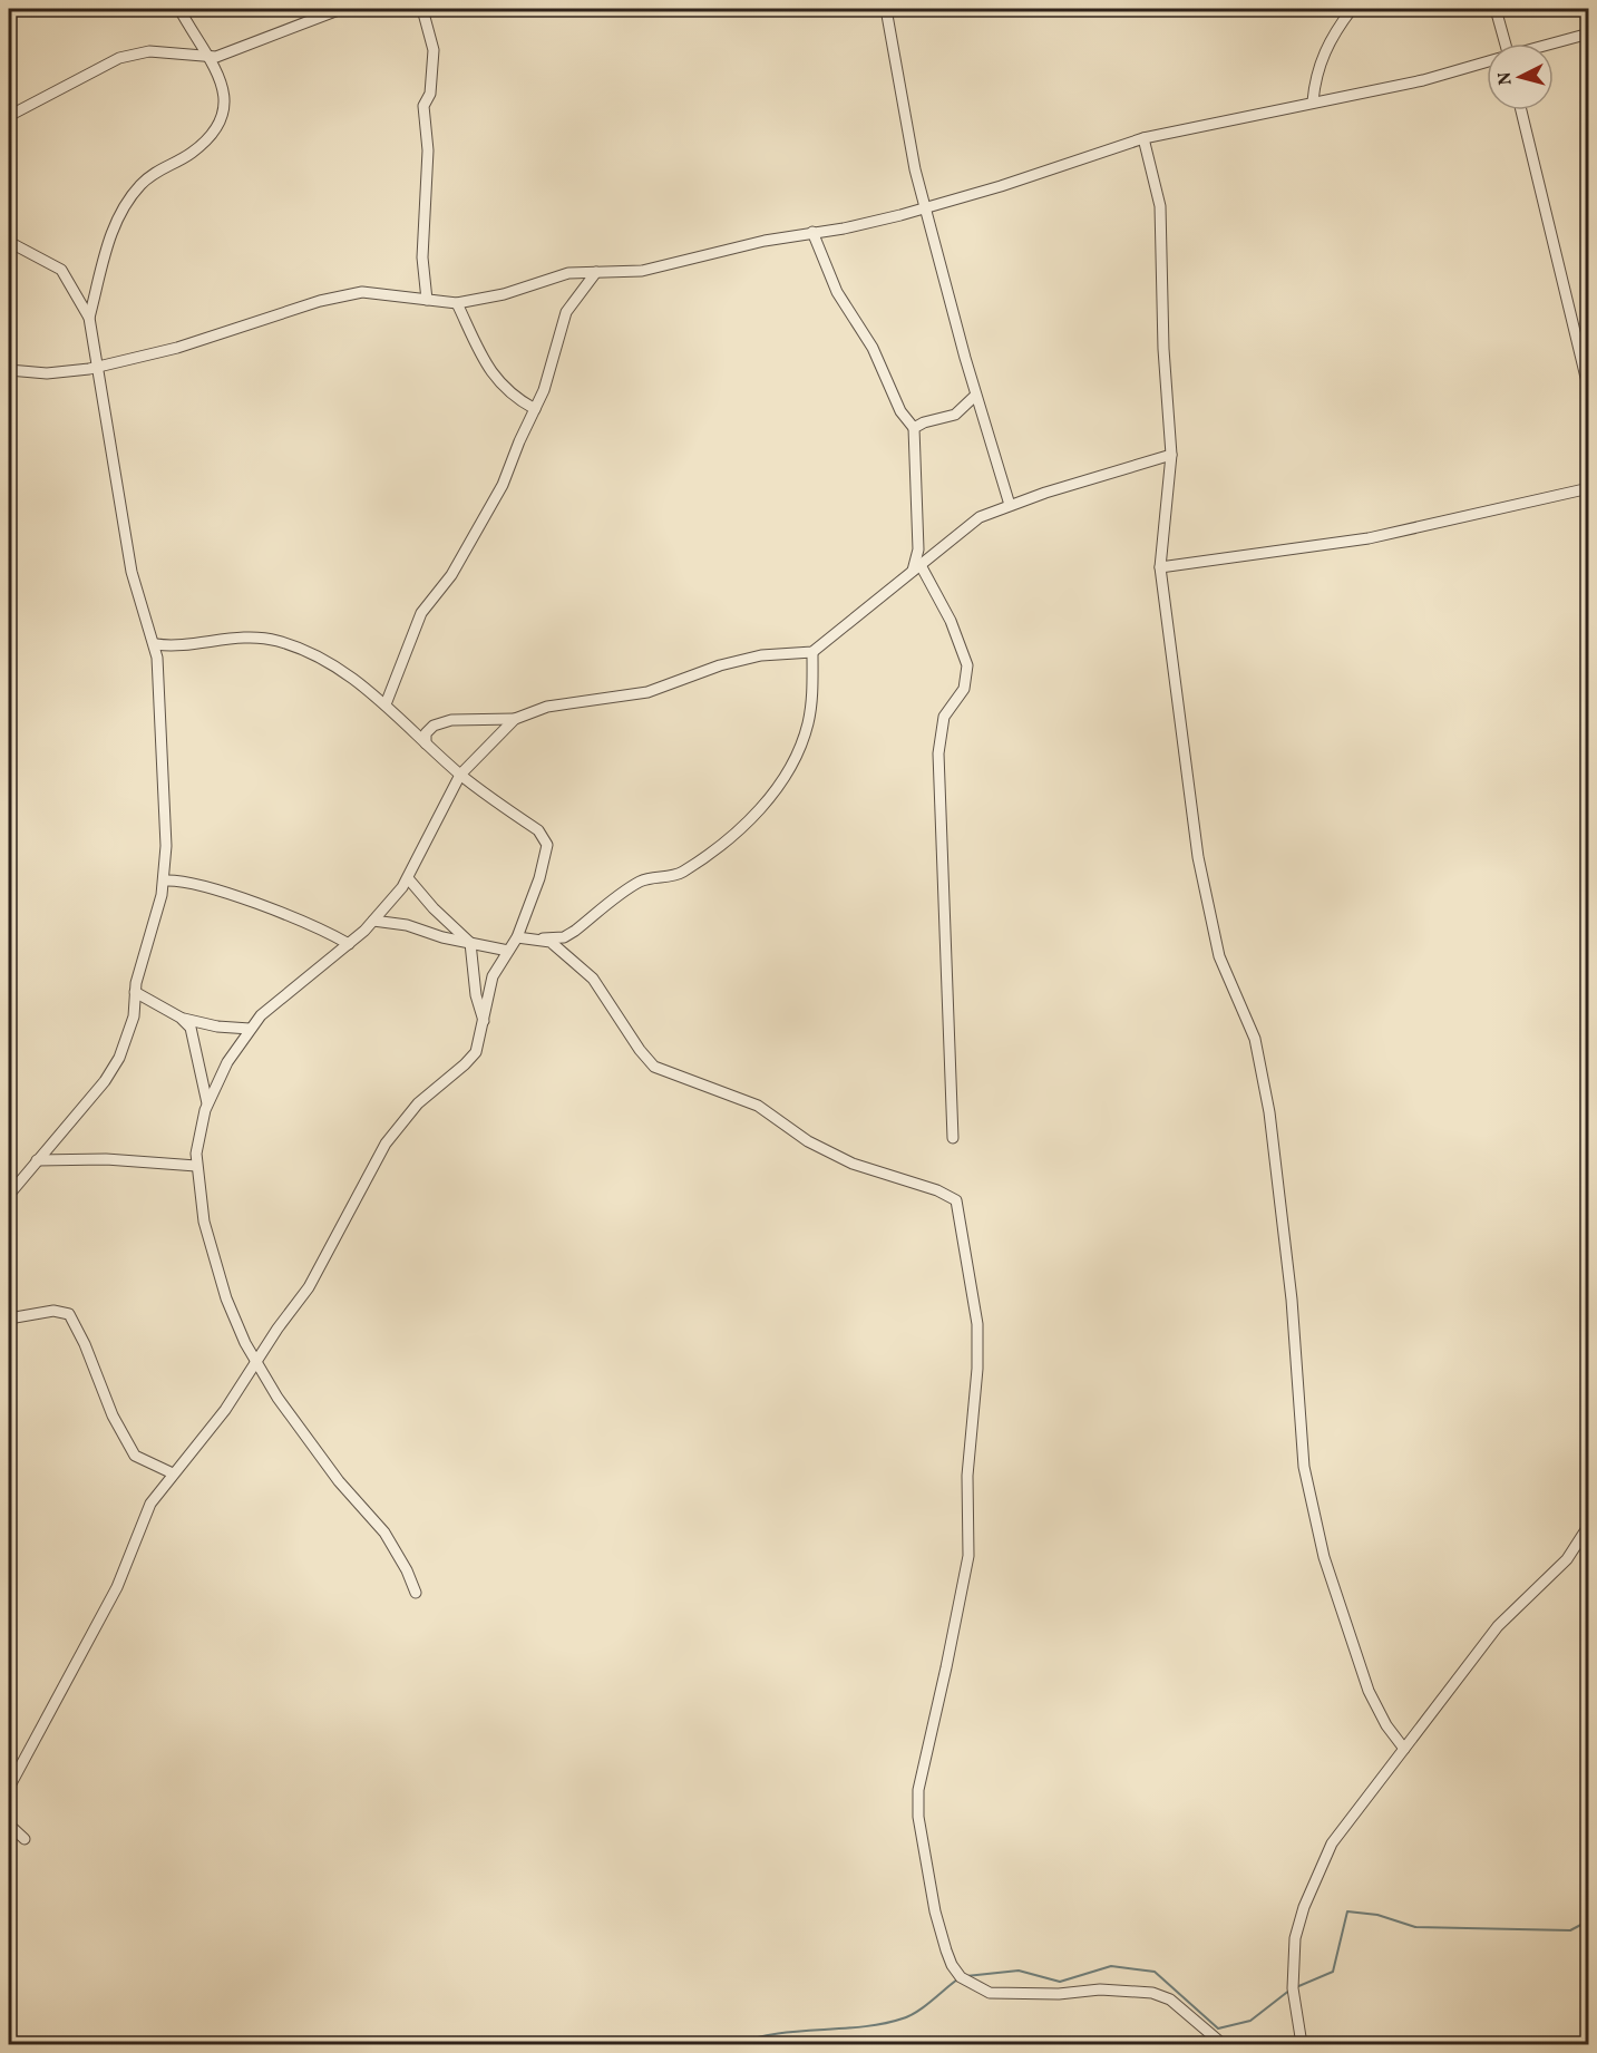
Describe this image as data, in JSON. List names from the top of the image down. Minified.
{"north":"left"}
